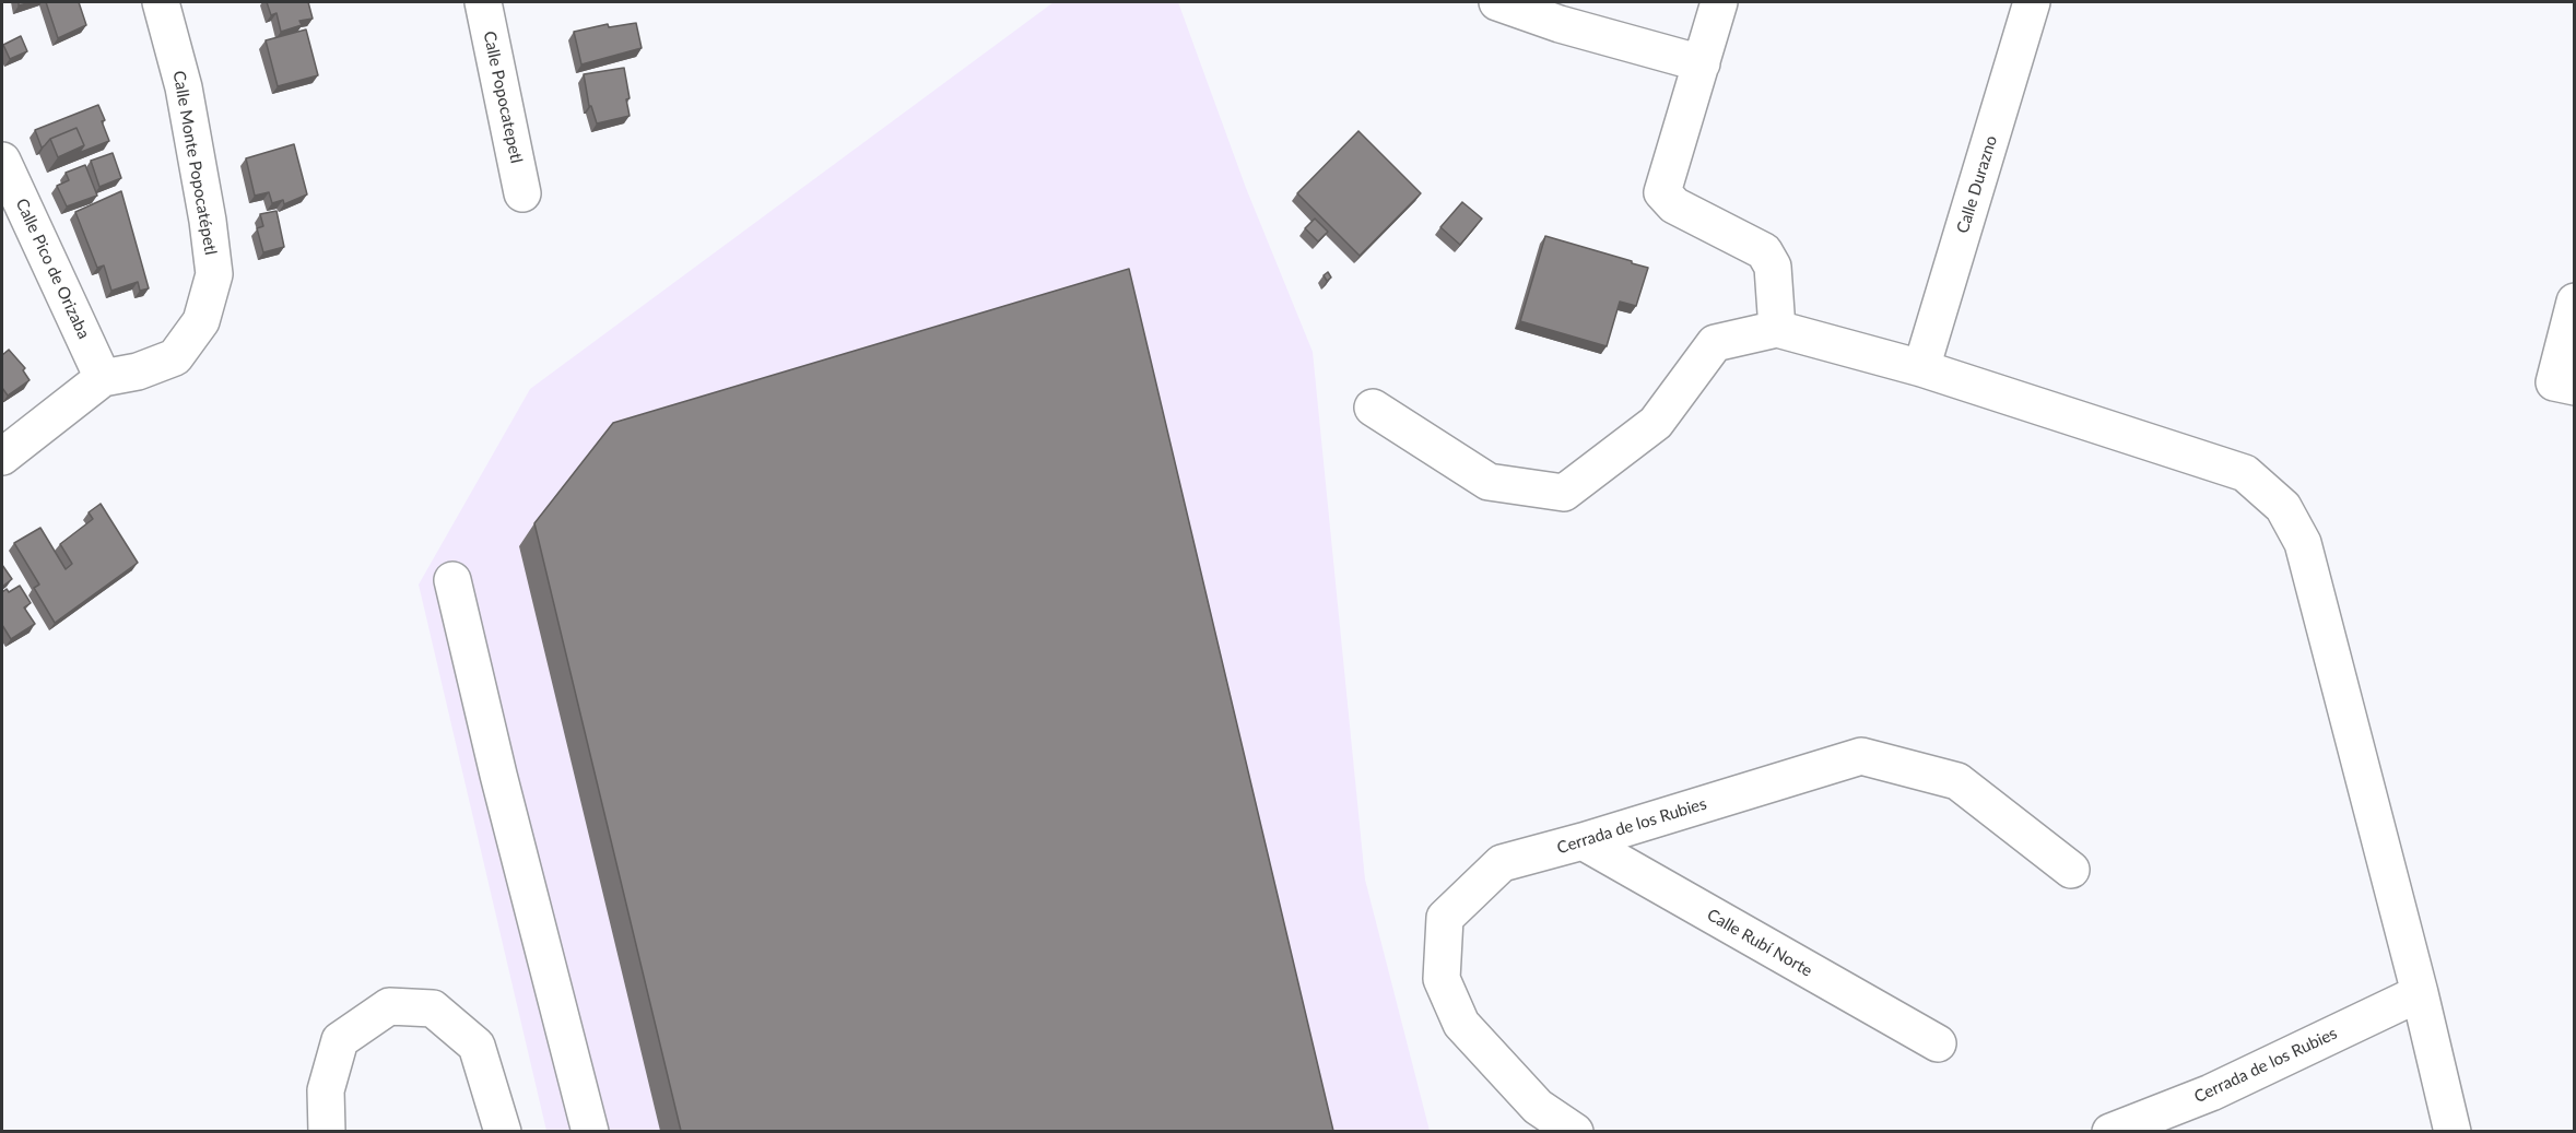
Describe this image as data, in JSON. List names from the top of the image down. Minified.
{"streets":{"street":["Calle Popocatepetl","Calle Monte Popocatépetl","Calle Durazno","Calle Pico de Orizaba","Cerrada de los Rubies","Calle Rubí Norte"]},"crossings":[["Calle Monte Popocatépetl","Calle Pico de Orizaba"],["Cerrada de los Rubies","Calle Rubí Norte"]]}
